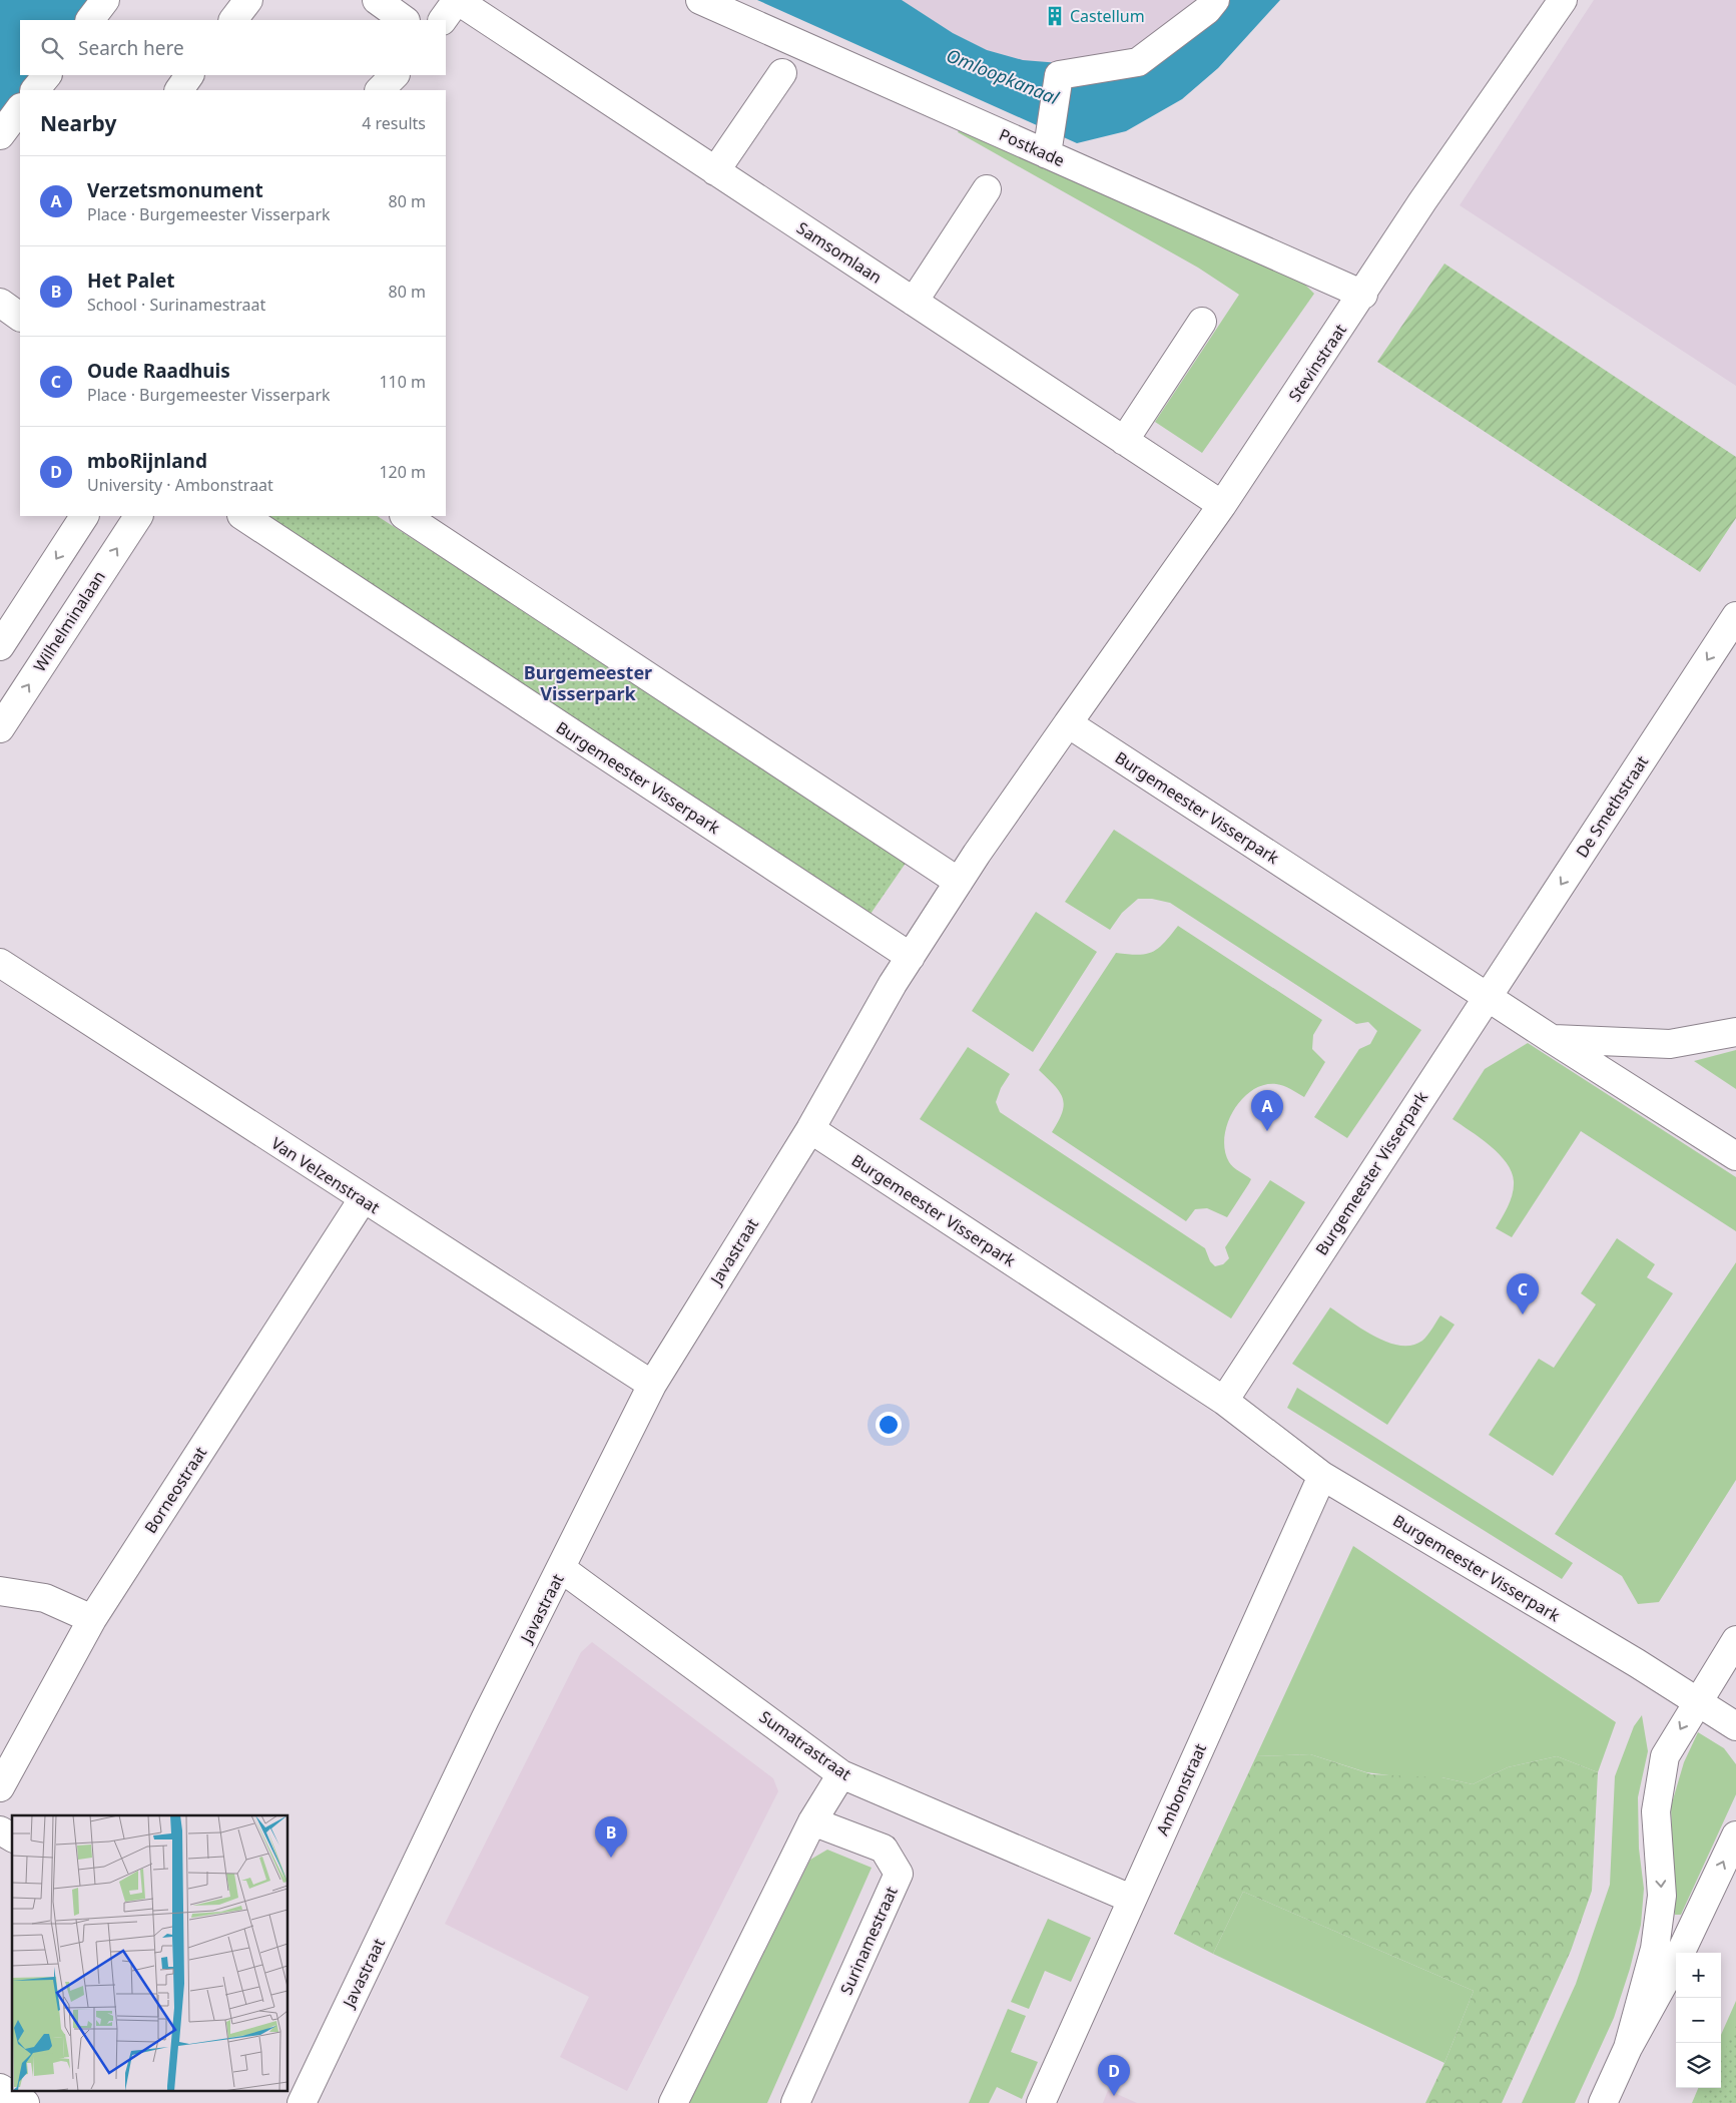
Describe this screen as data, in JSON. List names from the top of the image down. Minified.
{"streets":{"street":["Postkade","Samsomlaan","Stevinstraat","Wilhelminalaan","Burgemeester Visserpark","De Smethstraat","Van Velzenstraat","Javastraat","Borneostraat","Sumatrastraat","Ambonstraat","Surinamestraat"]},"crossings":[["Postkade","Stevinstraat"],["Samsomlaan","Stevinstraat"],["Stevinstraat","Burgemeester Visserpark"],["Burgemeester Visserpark","De Smethstraat"],["Burgemeester Visserpark","Javastraat"],["Burgemeester Visserpark","Ambonstraat"],["Van Velzenstraat","Javastraat"],["Van Velzenstraat","Borneostraat"],["Javastraat","Sumatrastraat"],["Sumatrastraat","Ambonstraat"]],"one_way":["De Smethstraat"],"districts":["Burgemeester Visserpark"],"water":["Omloopkanaal"],"places":{"building":["Castellum"]},"page":{"search":"Search here","heading":["Nearby","4 results"],"list":[{"mark":"A","name":"Verzetsmonument","note":"Place · Burgemeester Visserpark","value":"80 m"},{"mark":"B","name":"Het Palet","note":"School · Surinamestraat","value":"80 m"},{"mark":"C","name":"Oude Raadhuis","note":"Place · Burgemeester Visserpark","value":"110 m"},{"mark":"D","name":"mboRijnland","note":"University · Ambonstraat","value":"120 m"}],"pins":["A","C","B","D"],"map_buttons":["+","−"]}}
